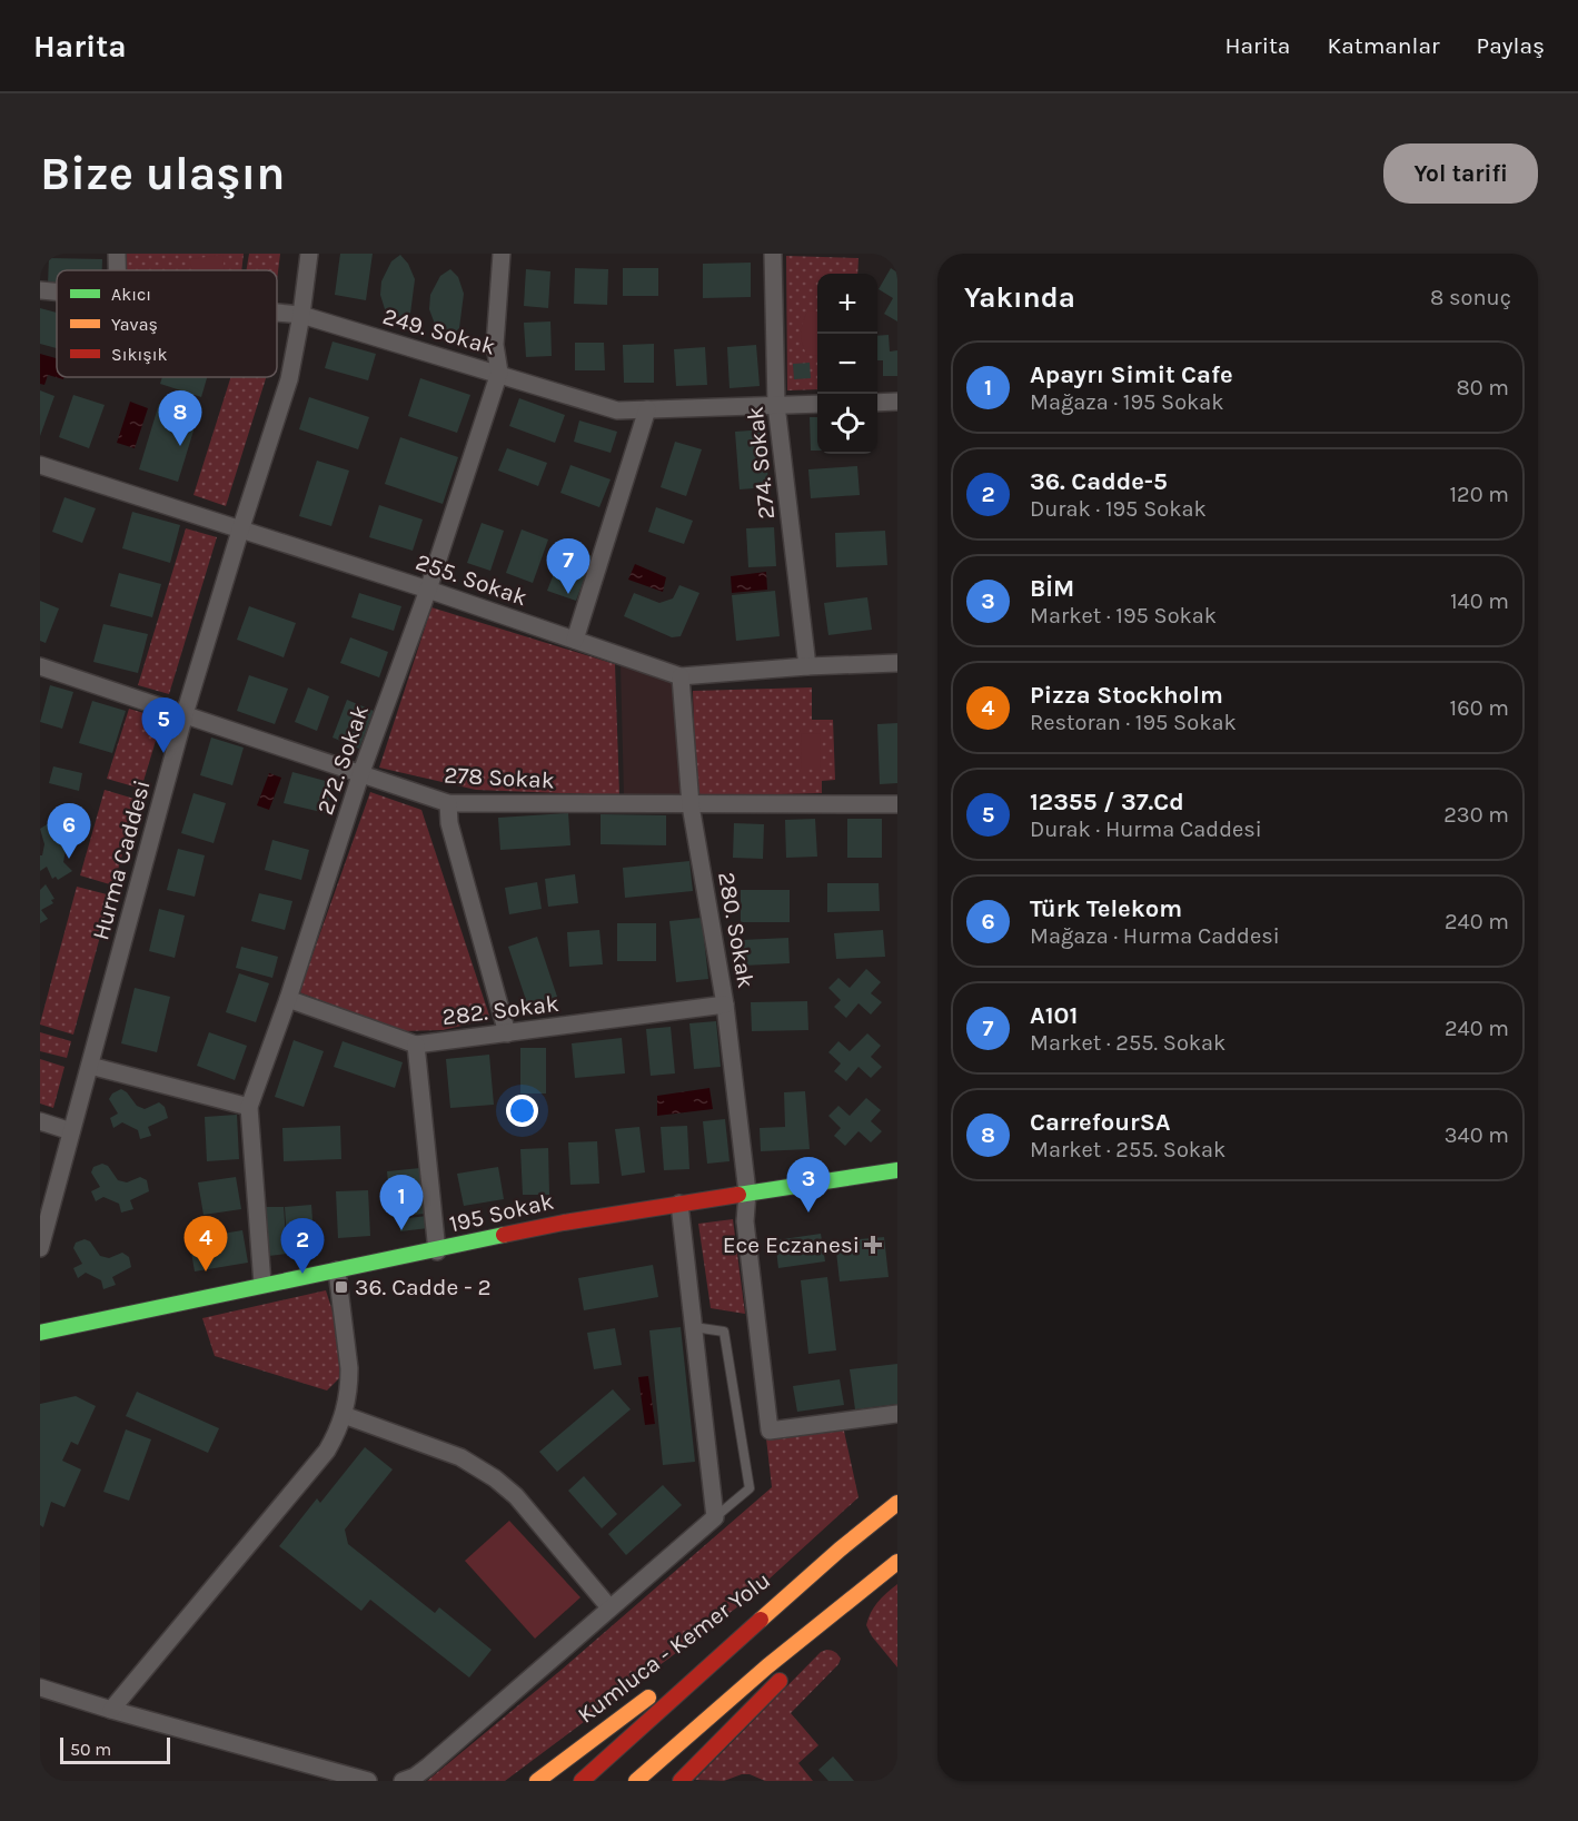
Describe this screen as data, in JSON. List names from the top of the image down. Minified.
{"streets":{"main road":["195 Sokak","Kumluca - Kemer Yolu"],"street":["249. Sokak","274. Sokak","255. Sokak","272. Sokak","278 Sokak","Hurma Caddesi","280. Sokak","282. Sokak"]},"crossings":[["249. Sokak","274. Sokak"],["249. Sokak","272. Sokak"],["249. Sokak","Hurma Caddesi"],["274. Sokak","255. Sokak"],["255. Sokak","272. Sokak"],["255. Sokak","Hurma Caddesi"],["255. Sokak","280. Sokak"],["272. Sokak","278 Sokak"],["272. Sokak","282. Sokak"],["272. Sokak","195 Sokak"],["278 Sokak","Hurma Caddesi"],["278 Sokak","280. Sokak"],["280. Sokak","282. Sokak"],["280. Sokak","195 Sokak"]],"places":{"health":["Ece Eczanesi"],"transit":["36. Cadde - 2"]},"legend":["Akıcı","Yavaş","Sıkışık"],"scale_bar":"50 m","page":{"header":"Harita","nav":["Harita","Katmanlar","Paylaş"],"buttons":"Yol tarifi","title":"Bize ulaşın","heading":["Yakında","8 sonuç"],"map_buttons":["+","−"],"list":[{"mark":"1","name":"Apayrı Simit Cafe","note":"Mağaza · 195 Sokak","value":"80 m"},{"mark":"2","name":"36. Cadde-5","note":"Durak · 195 Sokak","value":"120 m"},{"mark":"3","name":"BİM","note":"Market · 195 Sokak","value":"140 m"},{"mark":"4","name":"Pizza Stockholm","note":"Restoran · 195 Sokak","value":"160 m"},{"mark":"5","name":"12355 / 37.Cd","note":"Durak · Hurma Caddesi","value":"230 m"},{"mark":"6","name":"Türk Telekom","note":"Mağaza · Hurma Caddesi","value":"240 m"},{"mark":"7","name":"A101","note":"Market · 255. Sokak","value":"240 m"},{"mark":"8","name":"CarrefourSA","note":"Market · 255. Sokak","value":"340 m"}],"pins":["8","7","5","6","3","1","4","2"],"scale":"50 m"}}
